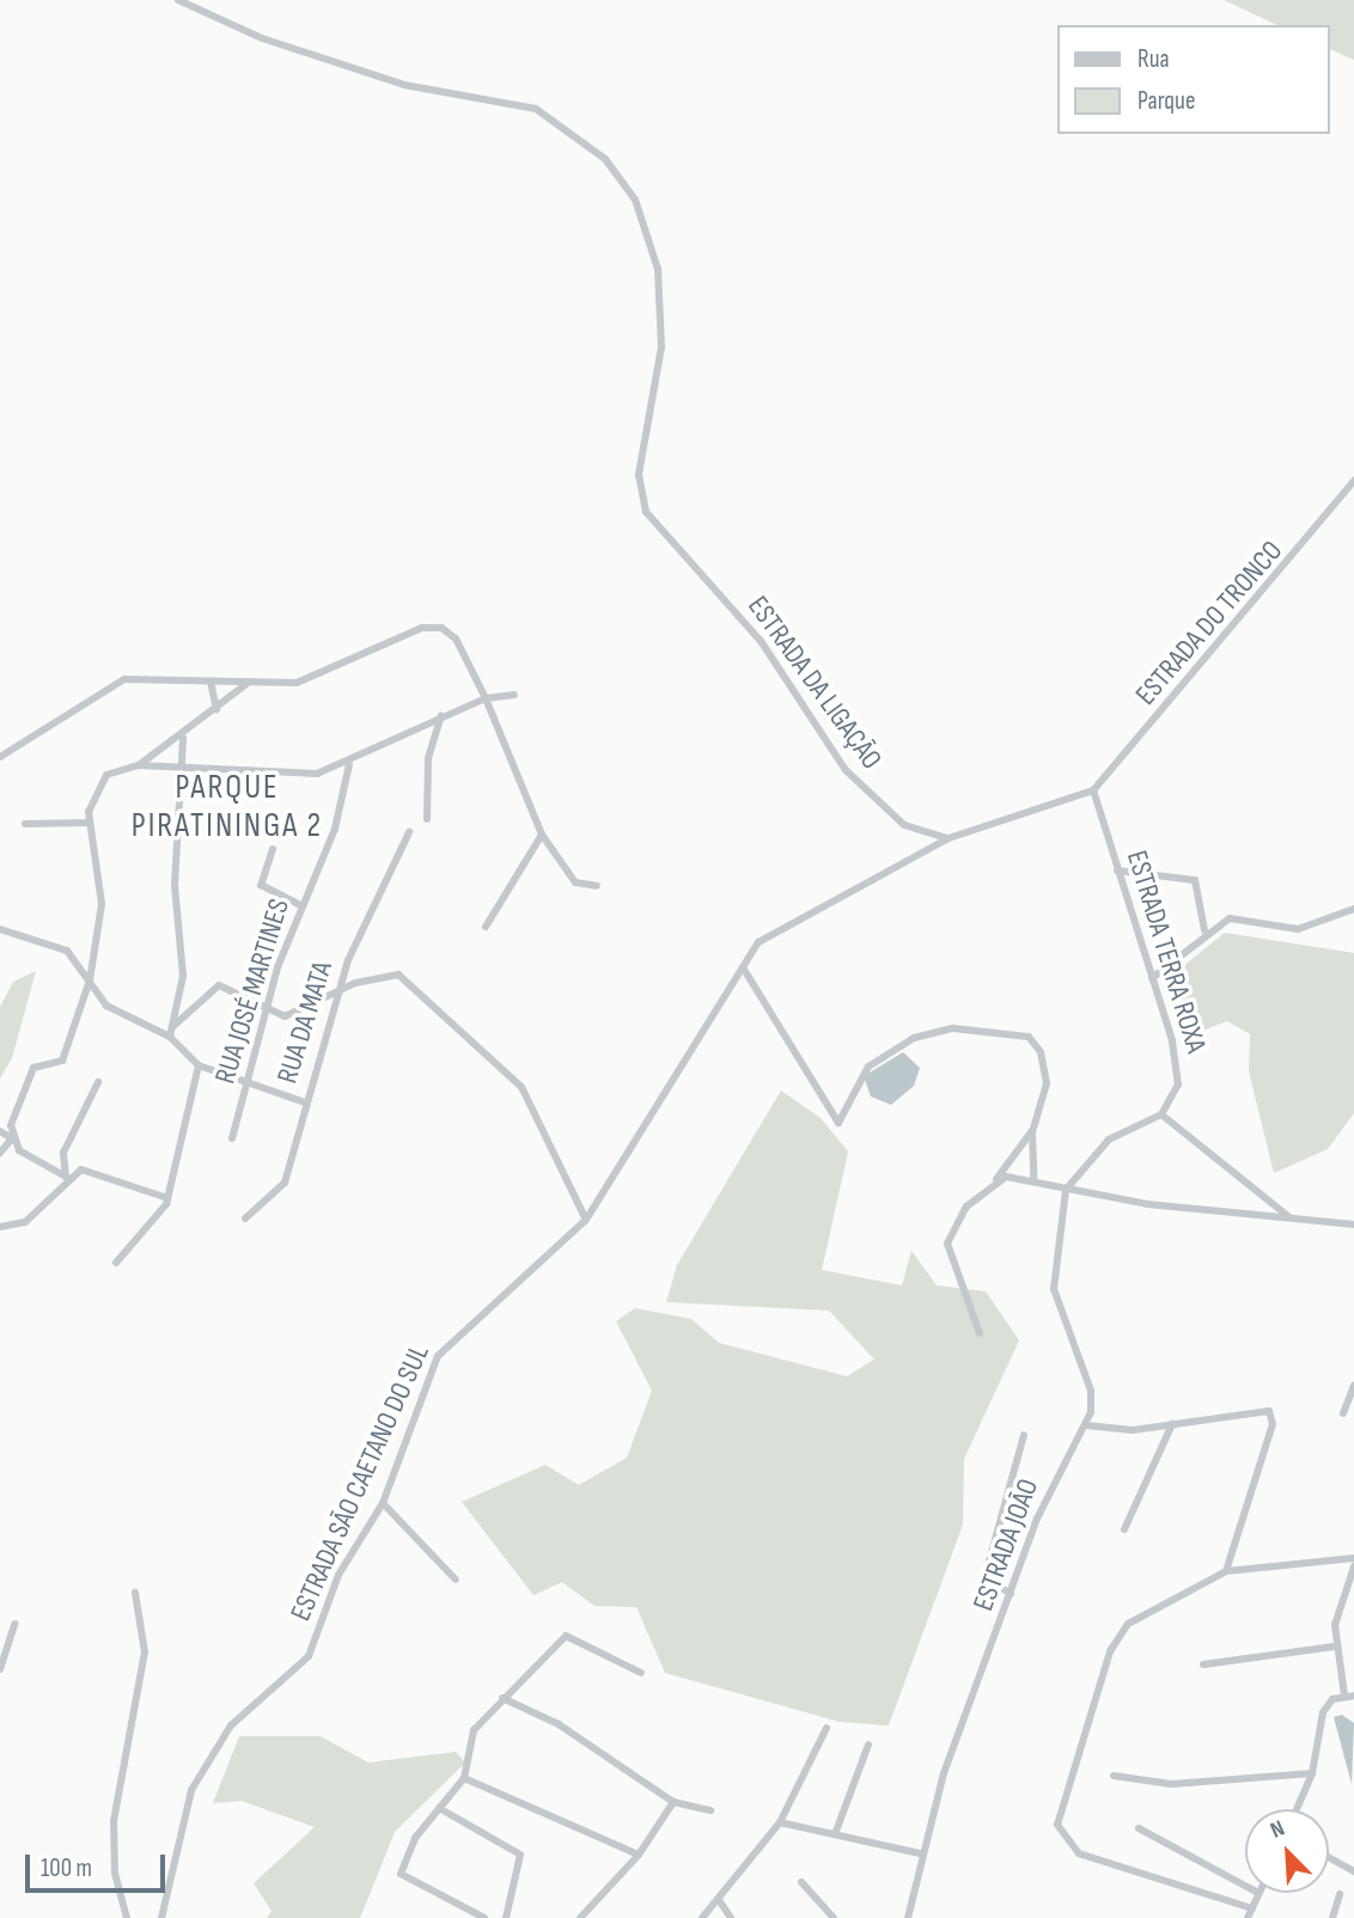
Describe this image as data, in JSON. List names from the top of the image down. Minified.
{"streets":{"street":["ESTRADA DO TRONCO","ESTRADA DA LIGAÇÃO","ESTRADA TERRA ROXA","RUA JOSÉ MARTINES","RUA DA MATA","ESTRADA SÃO CAETANO DO SUL","ESTRADA JOÃO"]},"crossings":[["ESTRADA DO TRONCO","ESTRADA TERRA ROXA"],["ESTRADA DA LIGAÇÃO","ESTRADA SÃO CAETANO DO SUL"]],"districts":["PARQUE PIRATININGA 2"],"legend":["Rua","Parque"],"scale_bar":"100 m","north":"top left"}
